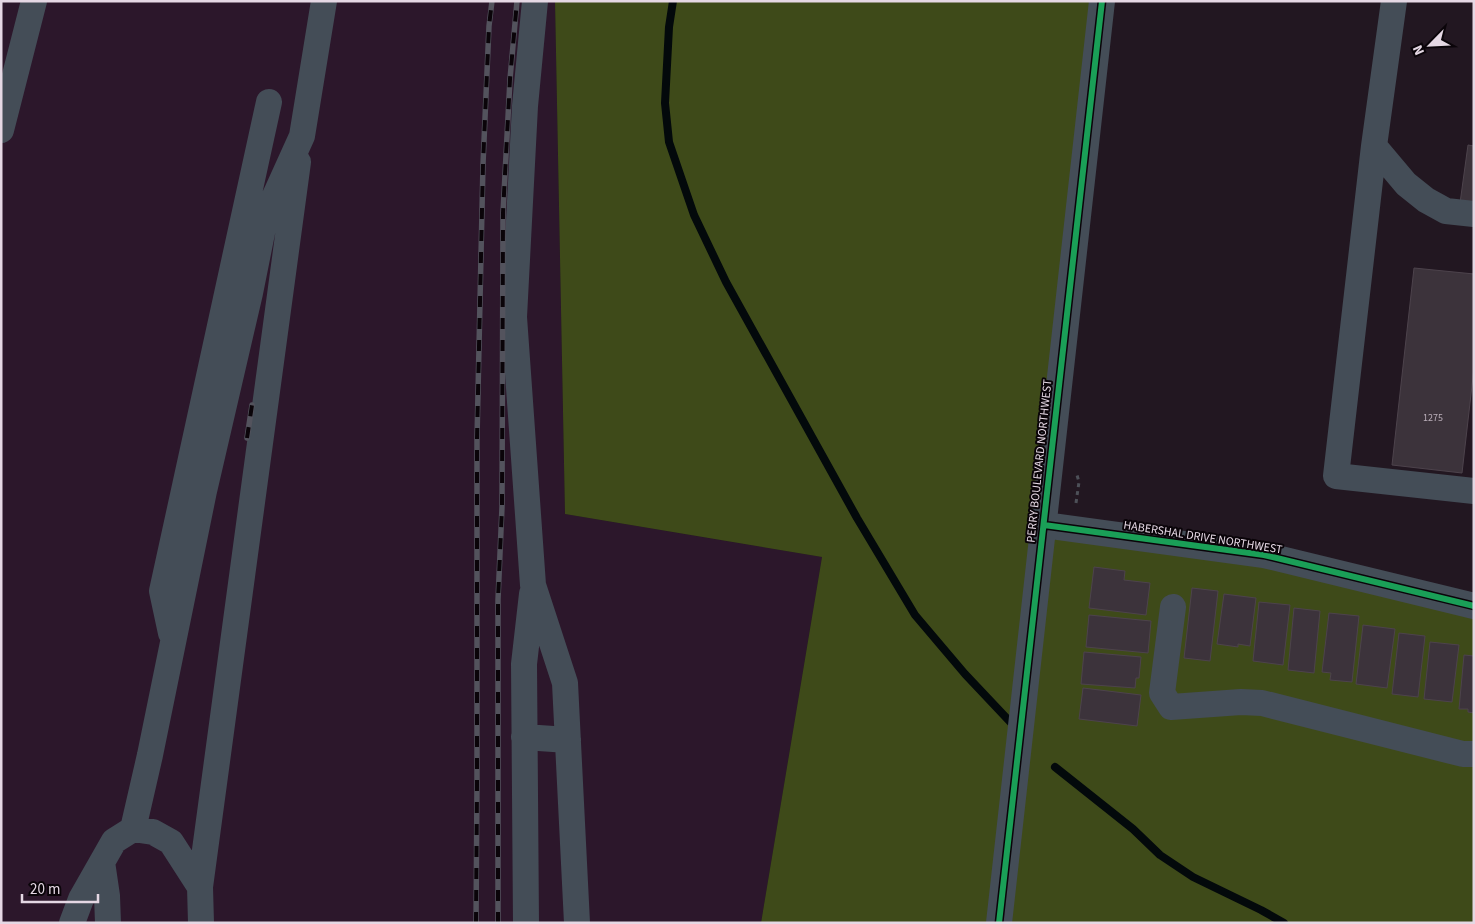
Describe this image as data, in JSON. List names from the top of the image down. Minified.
{"streets":{"street":["PERRY BOULEVARD NORTHWEST","HABERSHAL DRIVE NORTHWEST"]},"crossings":[["PERRY BOULEVARD NORTHWEST","HABERSHAL DRIVE NORTHWEST"]],"house_numbers":["1275"],"scale_bar":"20 m","north":"bottom left"}
